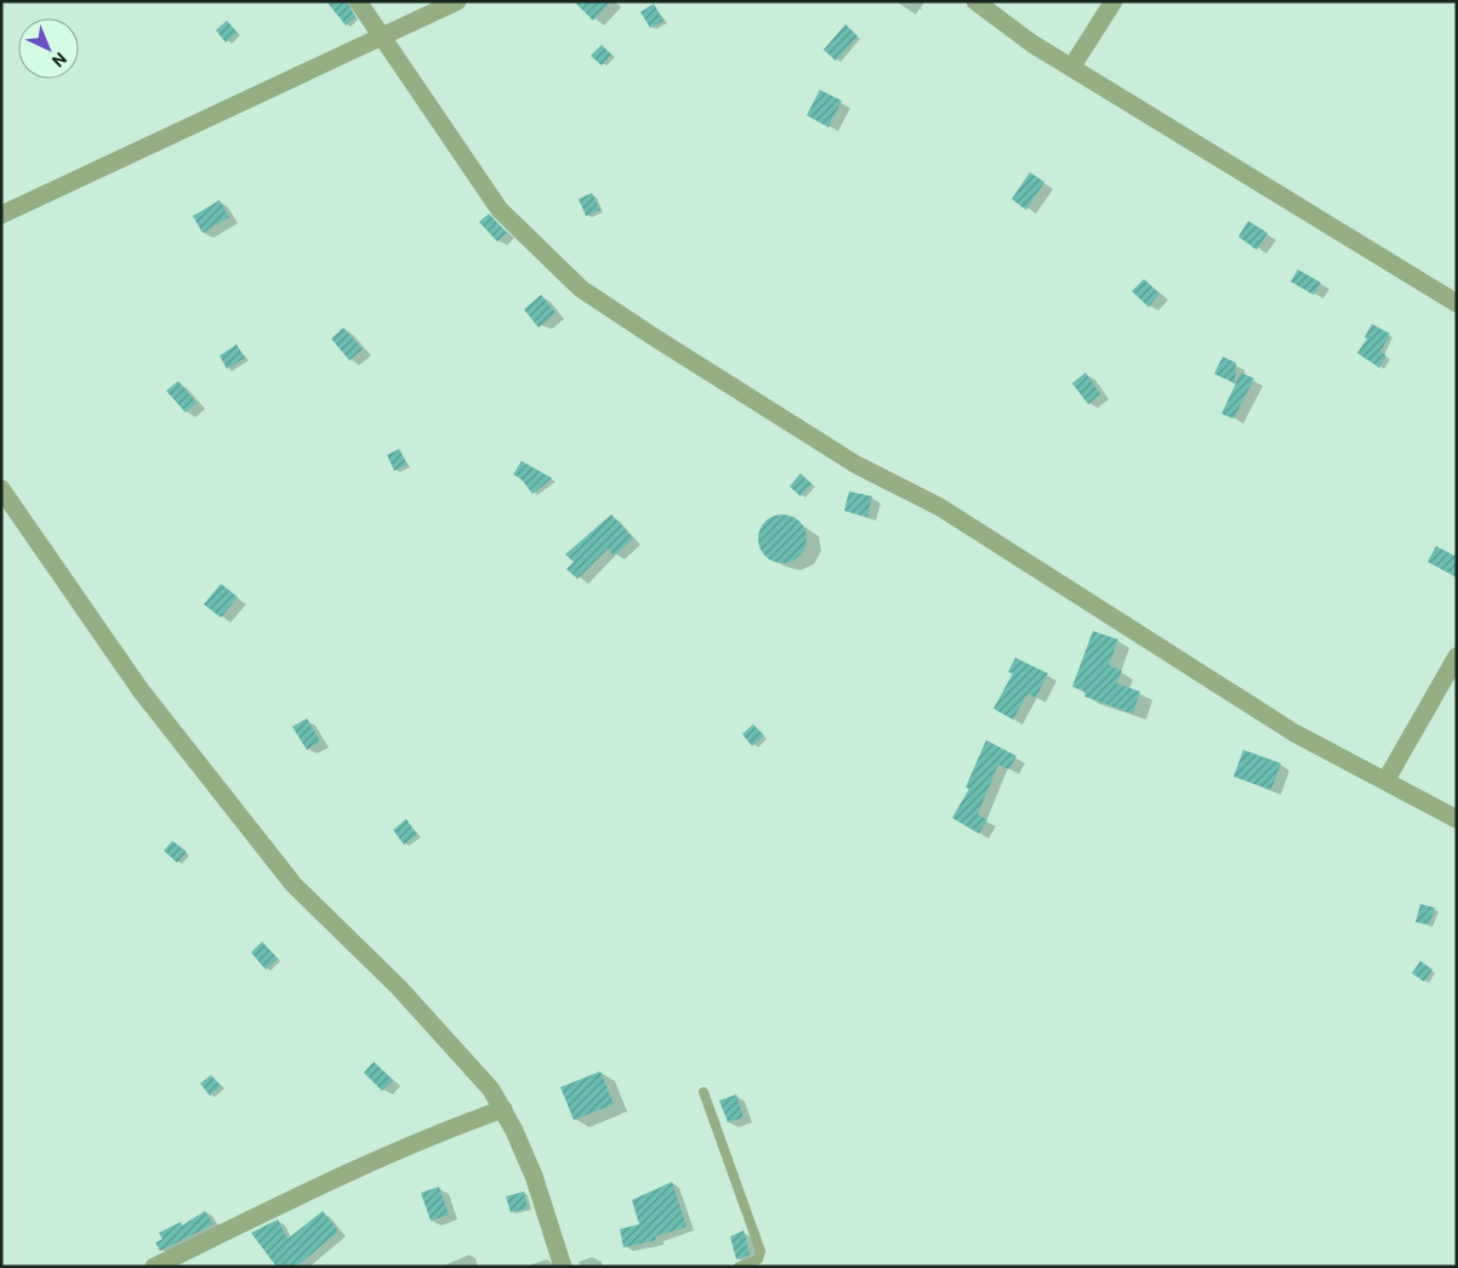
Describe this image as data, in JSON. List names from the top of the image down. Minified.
{"north":"bottom right"}
